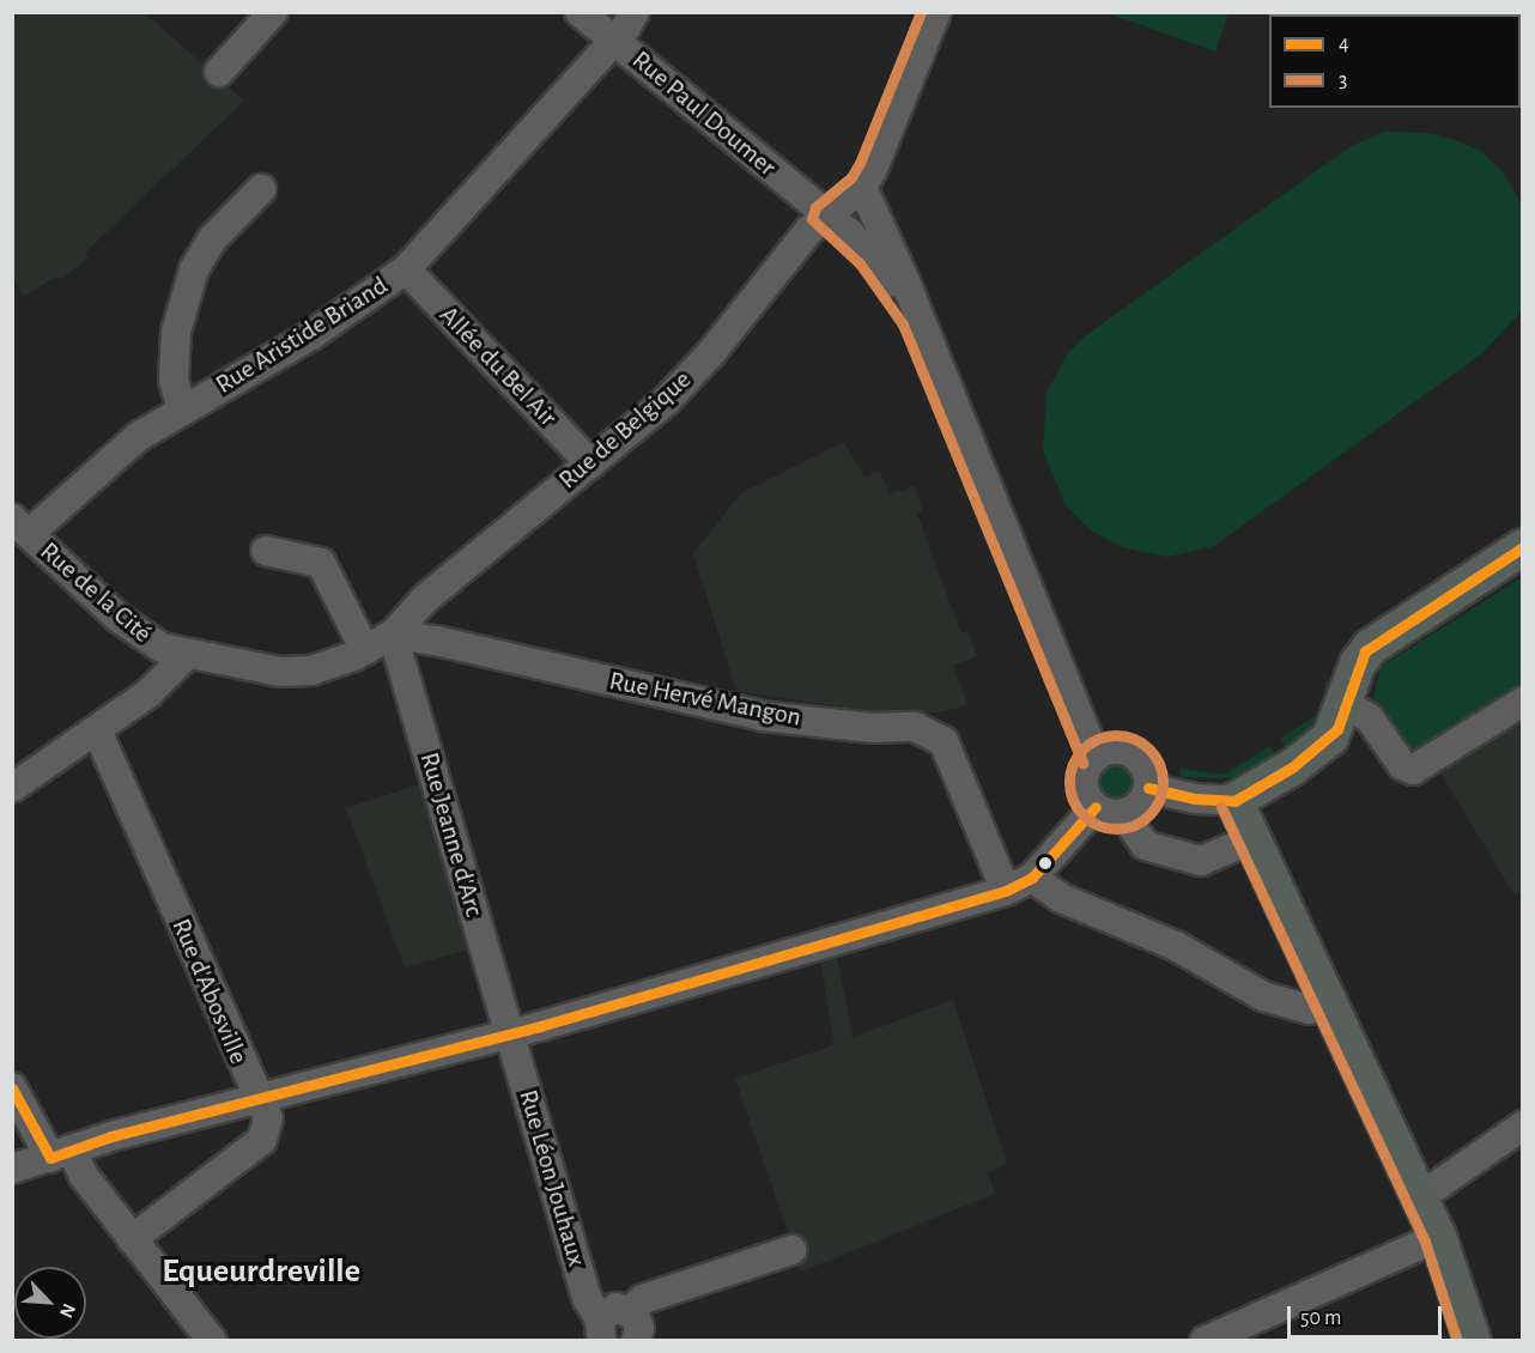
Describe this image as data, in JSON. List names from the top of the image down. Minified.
{"streets":{"street":["Rue Paul Doumer","Rue Aristide Briand","Allée du Bel Air","Rue de Belgique","Rue de la Cité","Rue Hervé Mangon","Rue Jeanne d'Arc","Rue d'Abosville","Rue Léon Jouhaux"]},"crossings":[["Rue Paul Doumer","Rue Aristide Briand"],["Rue Paul Doumer","Rue de Belgique"],["Rue Aristide Briand","Allée du Bel Air"],["Rue Aristide Briand","Rue de la Cité"],["Allée du Bel Air","Rue de Belgique"],["Rue de Belgique","Rue de la Cité"],["Rue de Belgique","Rue Hervé Mangon"],["Rue de Belgique","Rue Jeanne d'Arc"],["Rue Hervé Mangon","Rue Jeanne d'Arc"],["Rue Jeanne d'Arc","Rue Léon Jouhaux"]],"districts":["Equeurdreville"],"lines":["transit line 3","transit line 4"],"legend":["4","3"],"scale_bar":"50 m","north":"bottom right"}
